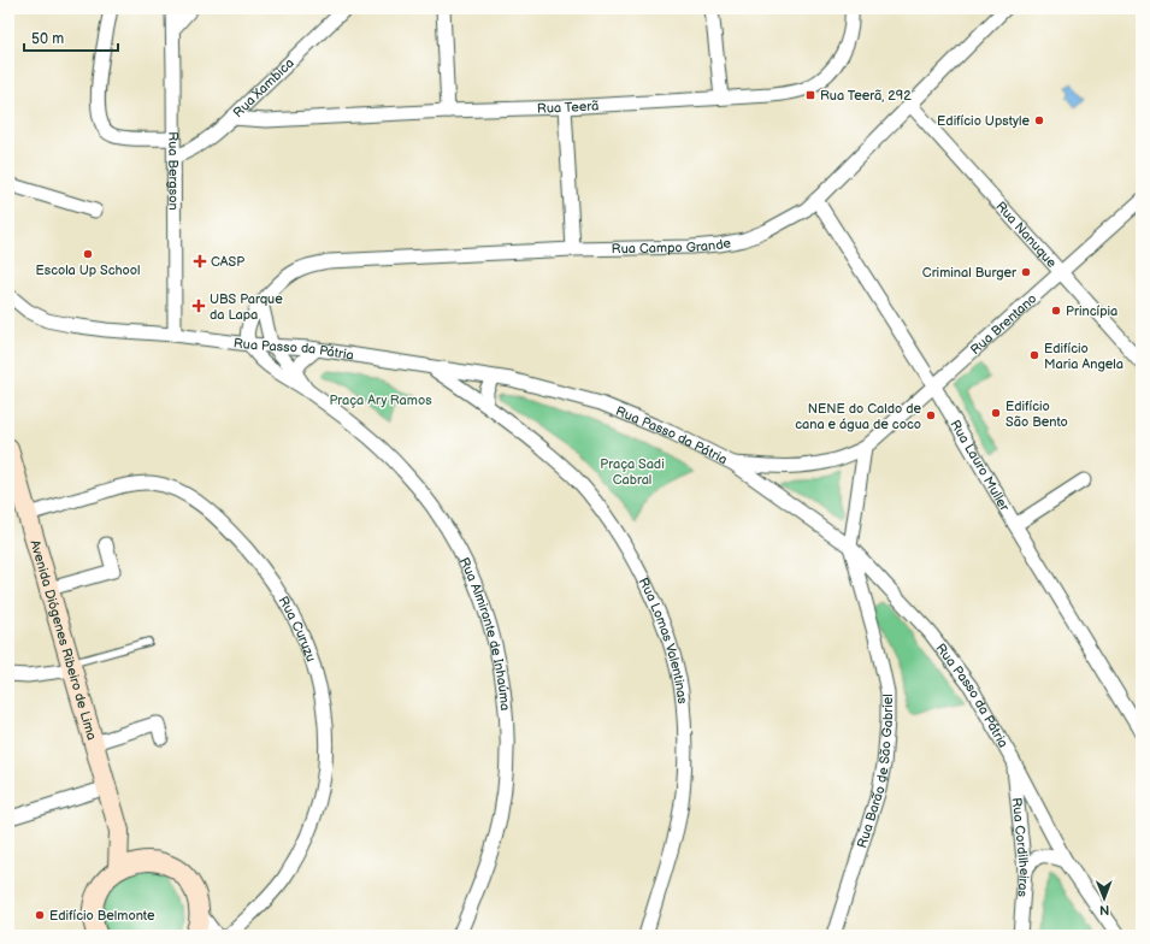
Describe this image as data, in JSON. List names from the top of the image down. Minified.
{"streets":{"main road":["Avenida Diógenes Ribeiro de Lima"],"street":["Rua Xambica","Rua Teerã","Rua Bergson","Rua Nanuque","Rua Campo Grande","Rua Brentano","Rua Passo da Pátria","Rua Lauro Muller","Rua Curuzu","Rua Almirante de Inhaúma","Rua Lomas Valentinas","Rua Barão de São Gabriel","Rua Cordilheiras"]},"crossings":[["Rua Xambica","Rua Teerã"],["Rua Xambica","Rua Bergson"],["Rua Bergson","Rua Passo da Pátria"],["Rua Nanuque","Rua Campo Grande"],["Rua Nanuque","Rua Brentano"],["Rua Campo Grande","Rua Passo da Pátria"],["Rua Campo Grande","Rua Lauro Muller"],["Rua Campo Grande","Rua Almirante de Inhaúma"],["Rua Brentano","Rua Passo da Pátria"],["Rua Brentano","Rua Lauro Muller"],["Rua Passo da Pátria","Rua Almirante de Inhaúma"],["Rua Passo da Pátria","Rua Lomas Valentinas"],["Rua Passo da Pátria","Rua Barão de São Gabriel"],["Rua Passo da Pátria","Rua Cordilheiras"],["Rua Curuzu","Avenida Diógenes Ribeiro de Lima"]],"parks":["Praça Ary Ramos","Praça Sadi Cabral"],"places":{"transit":["Rua Teerã, 292"],"other":["Edifício Upstyle","Escola Up School","Criminal Burger","Princípia","Edifício Maria Angela","Edifício São Bento","NENE do Caldo de cana e água de coco","Edifício Belmonte"],"health":["CASP","UBS Parque da Lapa"]},"scale_bar":"50 m","north":"bottom"}
